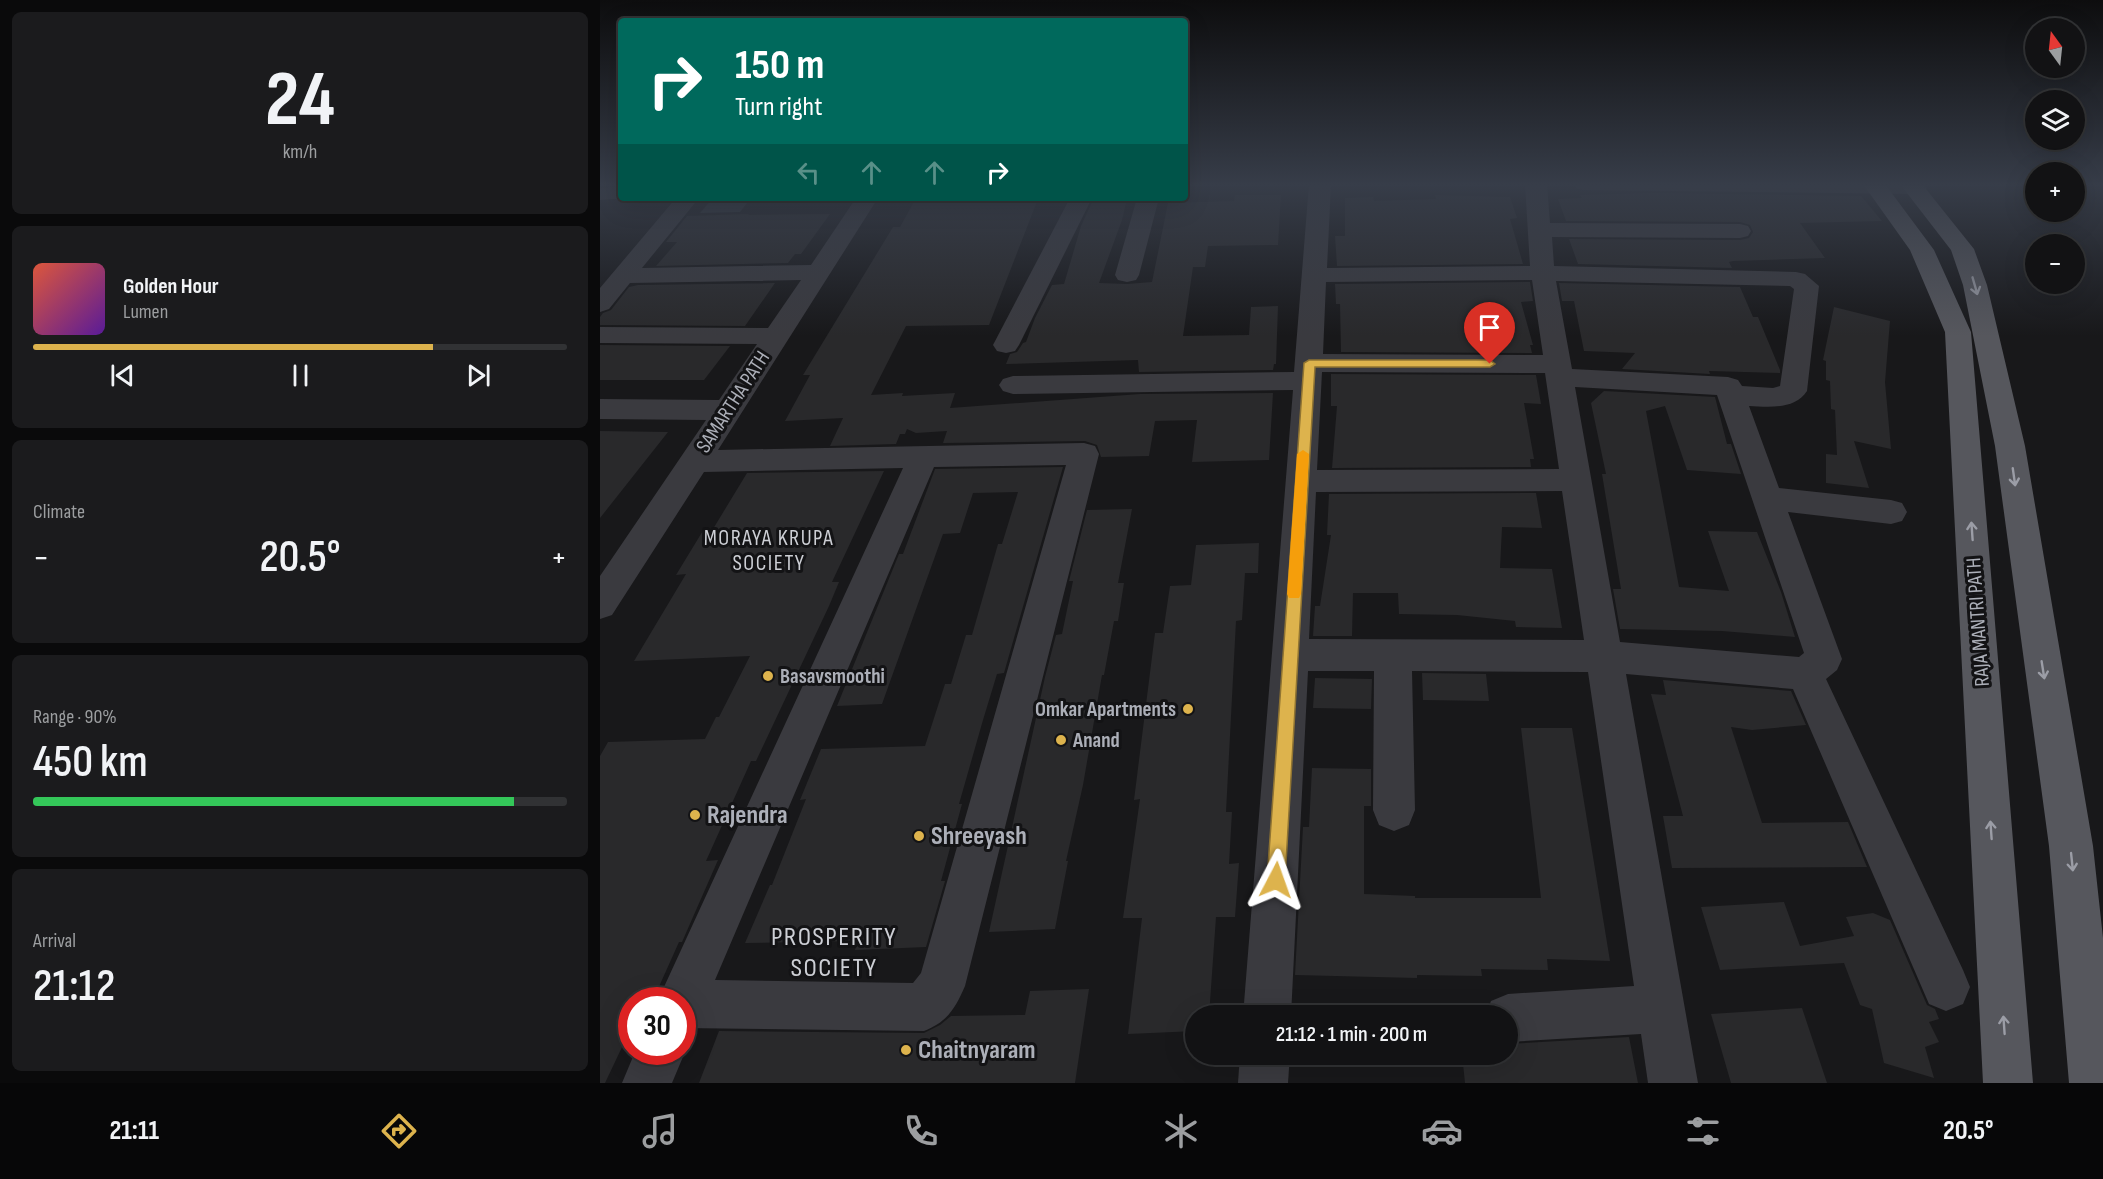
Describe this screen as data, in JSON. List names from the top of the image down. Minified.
{"streets":{"main road":["RAJA MANTRI PATH"],"street":["SAMARTHA PATH"]},"districts":["MORAYA KRUPA SOCIETY","PROSPERITY SOCIETY"],"places":["Basavsmoothi","Omkar Apartments","Anand","Rajendra","Shreeyash","Chaitnyaram"],"north":"top","page":{"tile":[["24","km/h"],"Climate",["Range · 90%","450 km"],["Arrival","21:12"]],"map_buttons":["+","−"],"turn":["150 m","Turn right"],"song":["Golden Hour","Lumen"],"heat":["−","20.5°","+"],"limit":"30","trip":"21:12 · 1 min · 200 m","tabs":["21:11","20.5°"]}}
